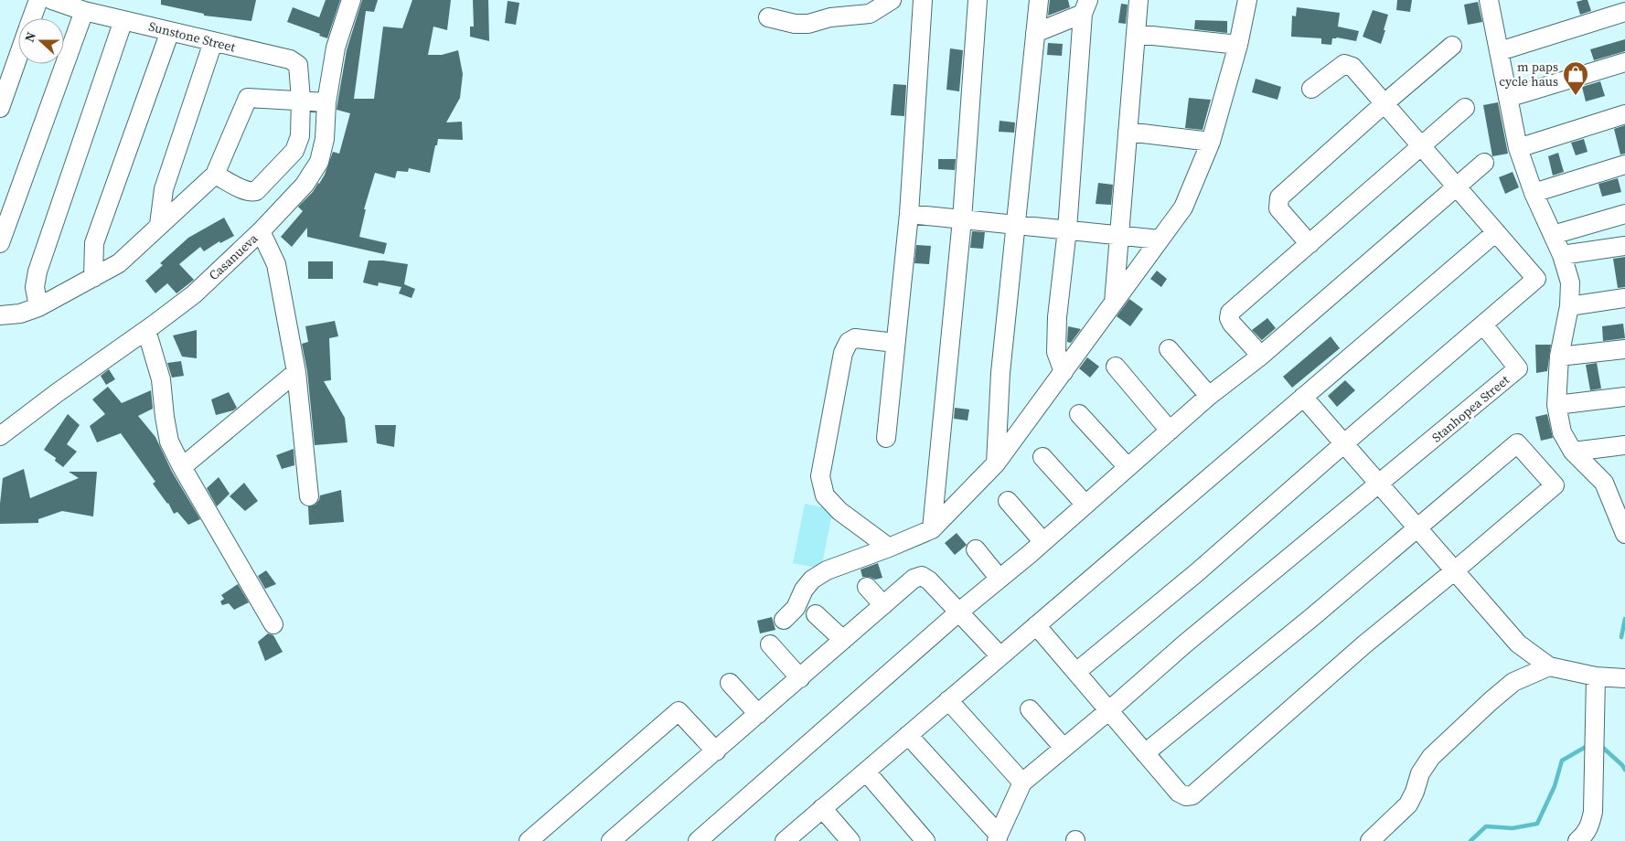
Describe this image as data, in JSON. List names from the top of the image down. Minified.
{"streets":{"street":["Sunstone Street","Casanueva","Stanhopea Street"]},"places":{"shop":["m paps cycle haus"]},"north":"left"}
